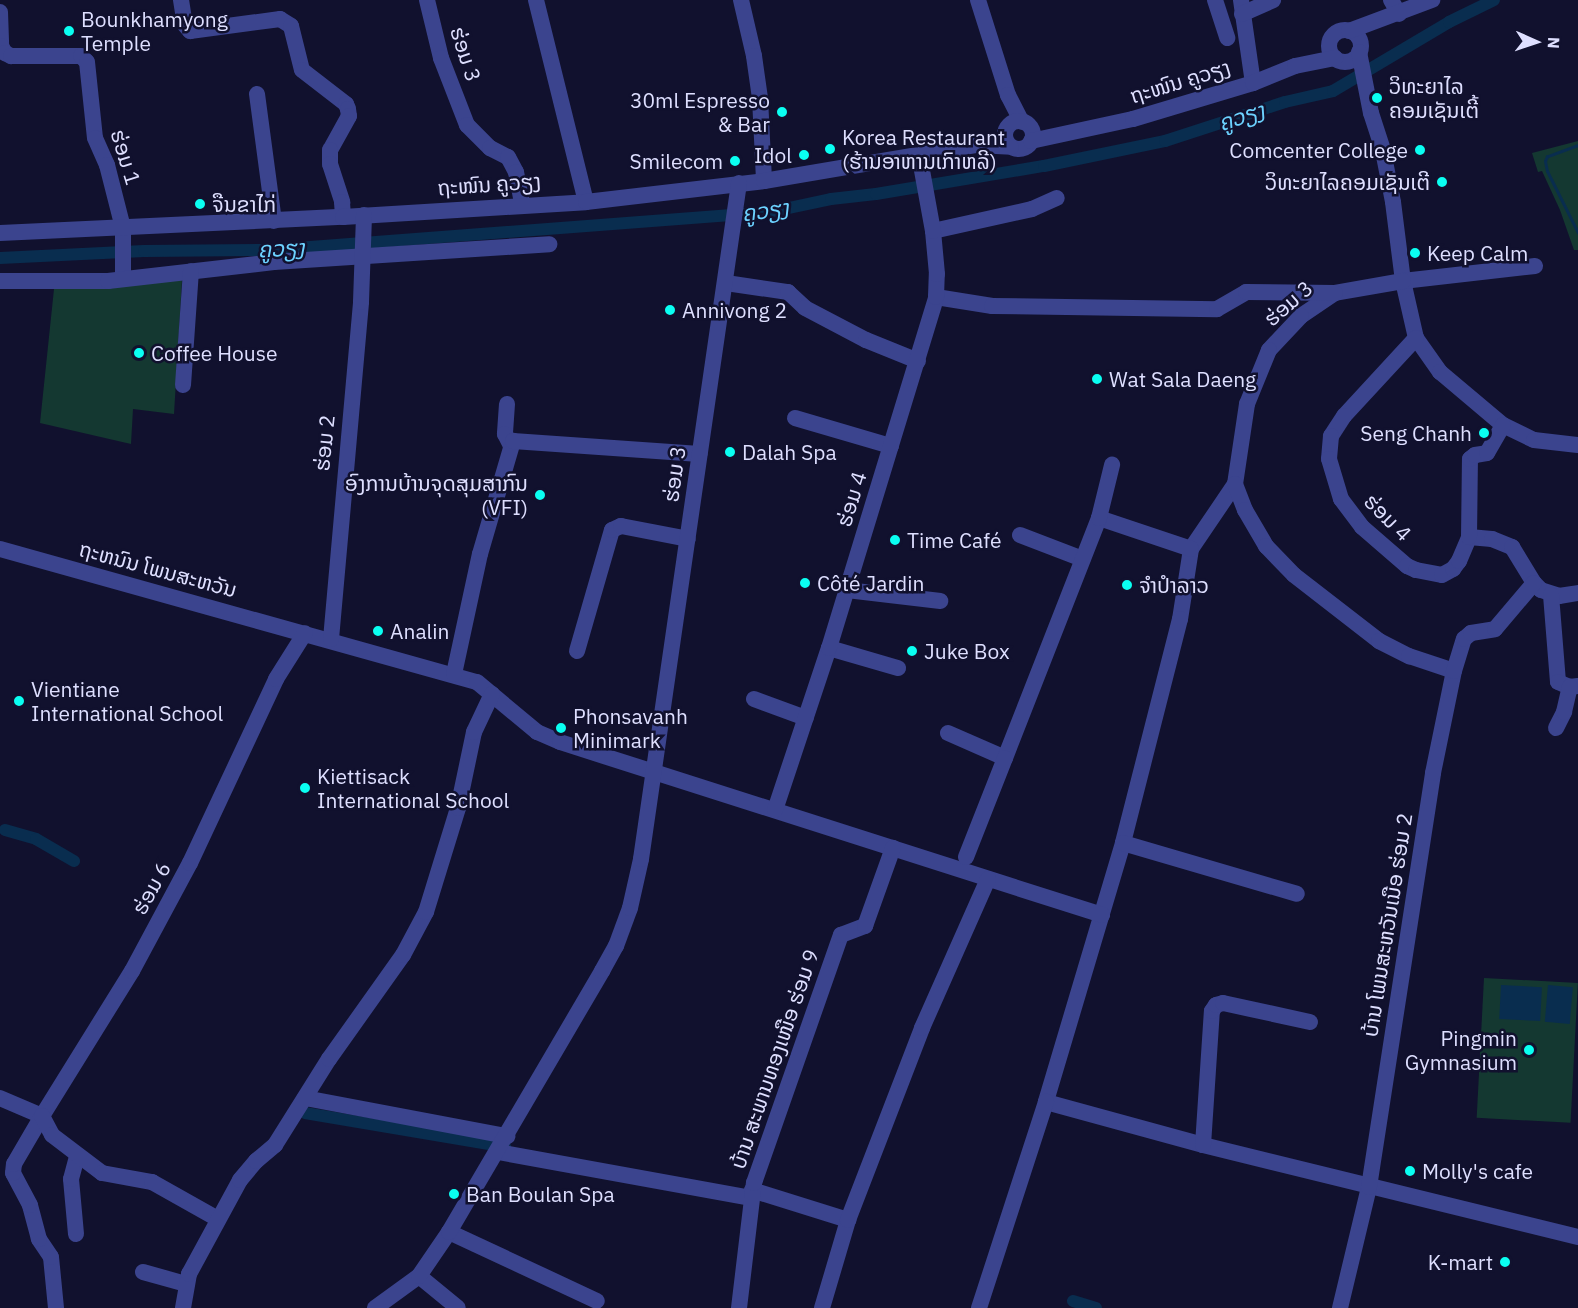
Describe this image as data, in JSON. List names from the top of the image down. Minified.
{"streets":{"street":["ຮ່ອມ 3","ຖະໜົນ ຄູວຽງ","ຮ່ອມ 1","ຮ່ອມ 2","ຮ່ອມ 4","ຖະຫນົນ ໂພນສະຫວັນ","ຮ່ອມ 6","ບ້ານ ໂພນສະຫວັນເນືອ ຮ່ອມ 2","ບ້ານ ສະພານທອງເໜືອ ຮ່ອມ 9"]},"crossings":[["ຮ່ອມ 3","ຖະໜົນ ຄູວຽງ"],["ຮ່ອມ 3","ຖະຫນົນ ໂພນສະຫວັນ"],["ຖະໜົນ ຄູວຽງ","ຮ່ອມ 1"],["ຖະໜົນ ຄູວຽງ","ຮ່ອມ 2"],["ຖະໜົນ ຄູວຽງ","ຮ່ອມ 4"],["ຮ່ອມ 2","ຖະຫນົນ ໂພນສະຫວັນ"],["ຮ່ອມ 4","ຖະຫນົນ ໂພນສະຫວັນ"],["ຖະຫນົນ ໂພນສະຫວັນ","ຮ່ອມ 6"],["ຖະຫນົນ ໂພນສະຫວັນ","ບ້ານ ສະພານທອງເໜືອ ຮ່ອມ 9"]],"water":["ຄູວຽງ"],"places":["Bounkhamyong Temple","ວິທະຍາໄລ ຄອມເຊັນເຕີ້","30ml Espresso & Bar","Korea Restaurant (ຮ້ານອາຫານເກົາຫລີ)","Comcenter College","Idol","Smilecom","ວິທະຍາໄລຄອມເຊັນເຕີ","ຈືນຂາໄກ່","Keep Calm","Annivong 2","Coffee House","Wat Sala Daeng","Seng Chanh","Dalah Spa","ອົງການບ້ານຈຸດສຸມສາກົນ (VFI)","Time Café","Côté Jardin","ຈຳປຳລາວ","Analin","Juke Box","Vientiane International School","Phonsavanh Minimark","Kiettisack International School","Pingmin Gymnasium","Molly's cafe","Ban Boulan Spa","K-mart"],"north":"right"}
